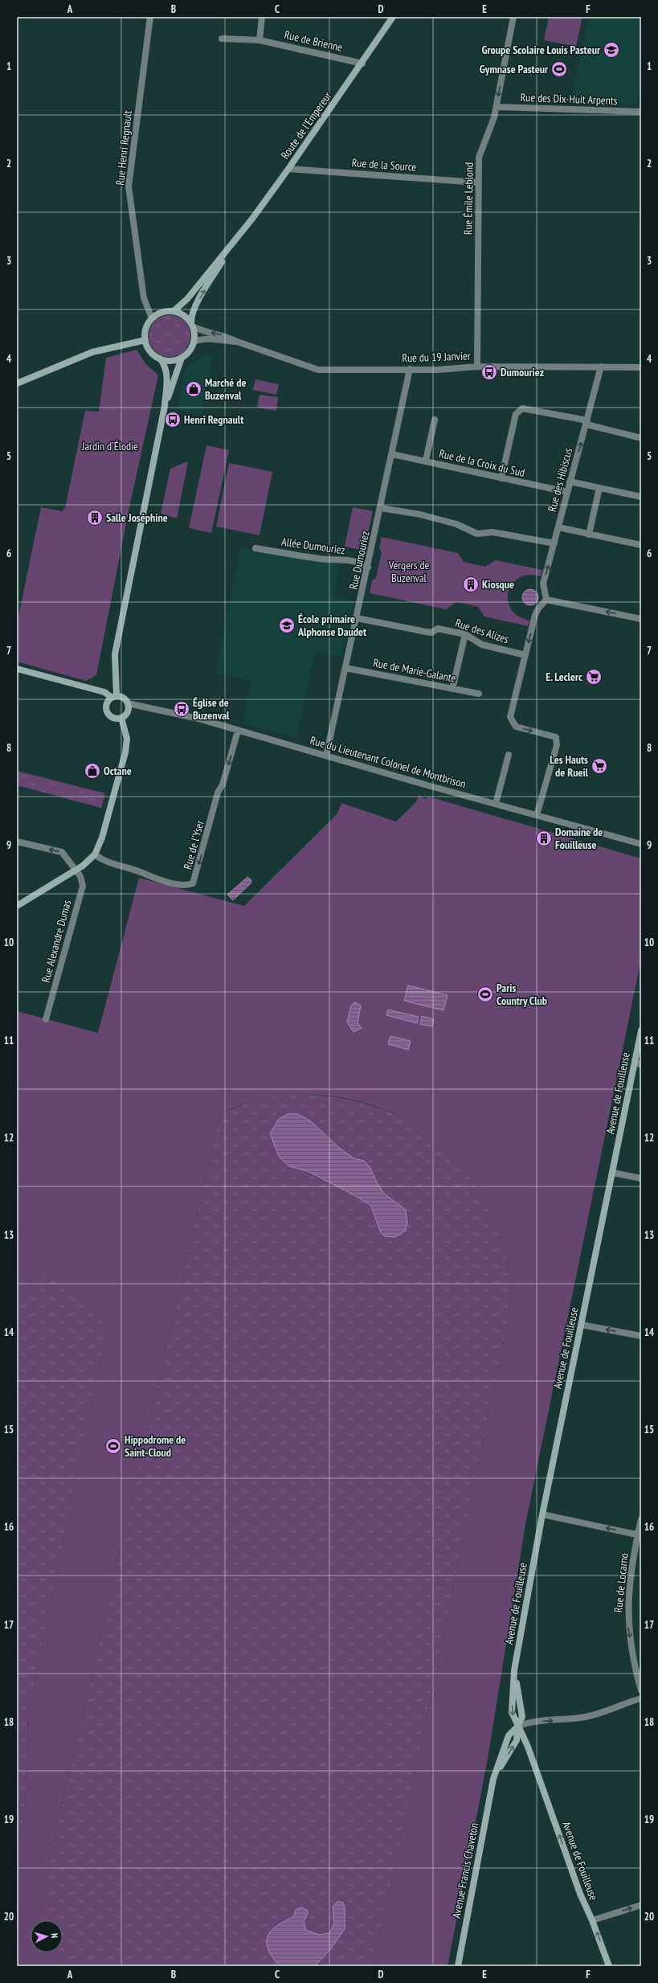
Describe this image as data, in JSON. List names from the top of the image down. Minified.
{"streets":{"street":["Rue de Brienne","Rue des Dix-Huit Arpents","Route de l'Empereur","Rue Henri Regnault","Rue de la Source","Rue Émile Leblond","Rue du 19 Janvier","Rue de la Croix du Sud","Rue des Hibiscus","Allée Dumouriez","Rue Dumouriez","Rue des Alizes","Rue de Marie-Galante","Rue du Lieutenant Colonel de Montbrison","Rue de l'Yser","Rue Alexandre Dumas","Avenue de Fouilleuse","Rue de Locarno","Avenue Francis Chaveton"]},"crossings":[["Rue de Brienne","Route de l'Empereur"],["Rue des Dix-Huit Arpents","Rue Émile Leblond"],["Route de l'Empereur","Rue Henri Regnault"],["Route de l'Empereur","Rue de la Source"],["Route de l'Empereur","Rue du 19 Janvier"],["Rue Henri Regnault","Rue du 19 Janvier"],["Rue de la Source","Rue Émile Leblond"],["Rue Émile Leblond","Rue du 19 Janvier"],["Rue du 19 Janvier","Rue des Hibiscus"],["Rue du 19 Janvier","Rue Dumouriez"],["Rue de la Croix du Sud","Rue des Hibiscus"],["Rue de la Croix du Sud","Rue Dumouriez"],["Allée Dumouriez","Rue Dumouriez"],["Rue Dumouriez","Rue des Alizes"],["Rue Dumouriez","Rue de Marie-Galante"],["Rue Dumouriez","Rue du Lieutenant Colonel de Montbrison"],["Rue du Lieutenant Colonel de Montbrison","Rue de l'Yser"],["Avenue de Fouilleuse","Avenue Francis Chaveton"]],"one_way":["Rue des Hibiscus","Rue de Locarno"],"parks":["Jardin d'Élodie","Vergers de Buzenval"],"places":{"school or university":["Groupe Scolaire Louis Pasteur","École primaire Alphonse Daudet"],"sports":["Gymnase Pasteur","Paris Country Club","Hippodrome de Saint-Cloud"],"bus stop":["Dumouriez","Henri Regnault","Église de Buzenval"],"shop":["Marché de Buzenval","Octane"],"building":["Salle Joséphine","Kiosque","Domaine de Fouilleuse"],"supermarket":["E. Leclerc","Les Hauts de Rueil"]},"north":"right","grid":{"columns":["A","B","C","D","E","F"],"rows":["1","2","3","4","5","6","7","8","9","10","11","12","13","14","15","16","17","18","19","20"]}}
